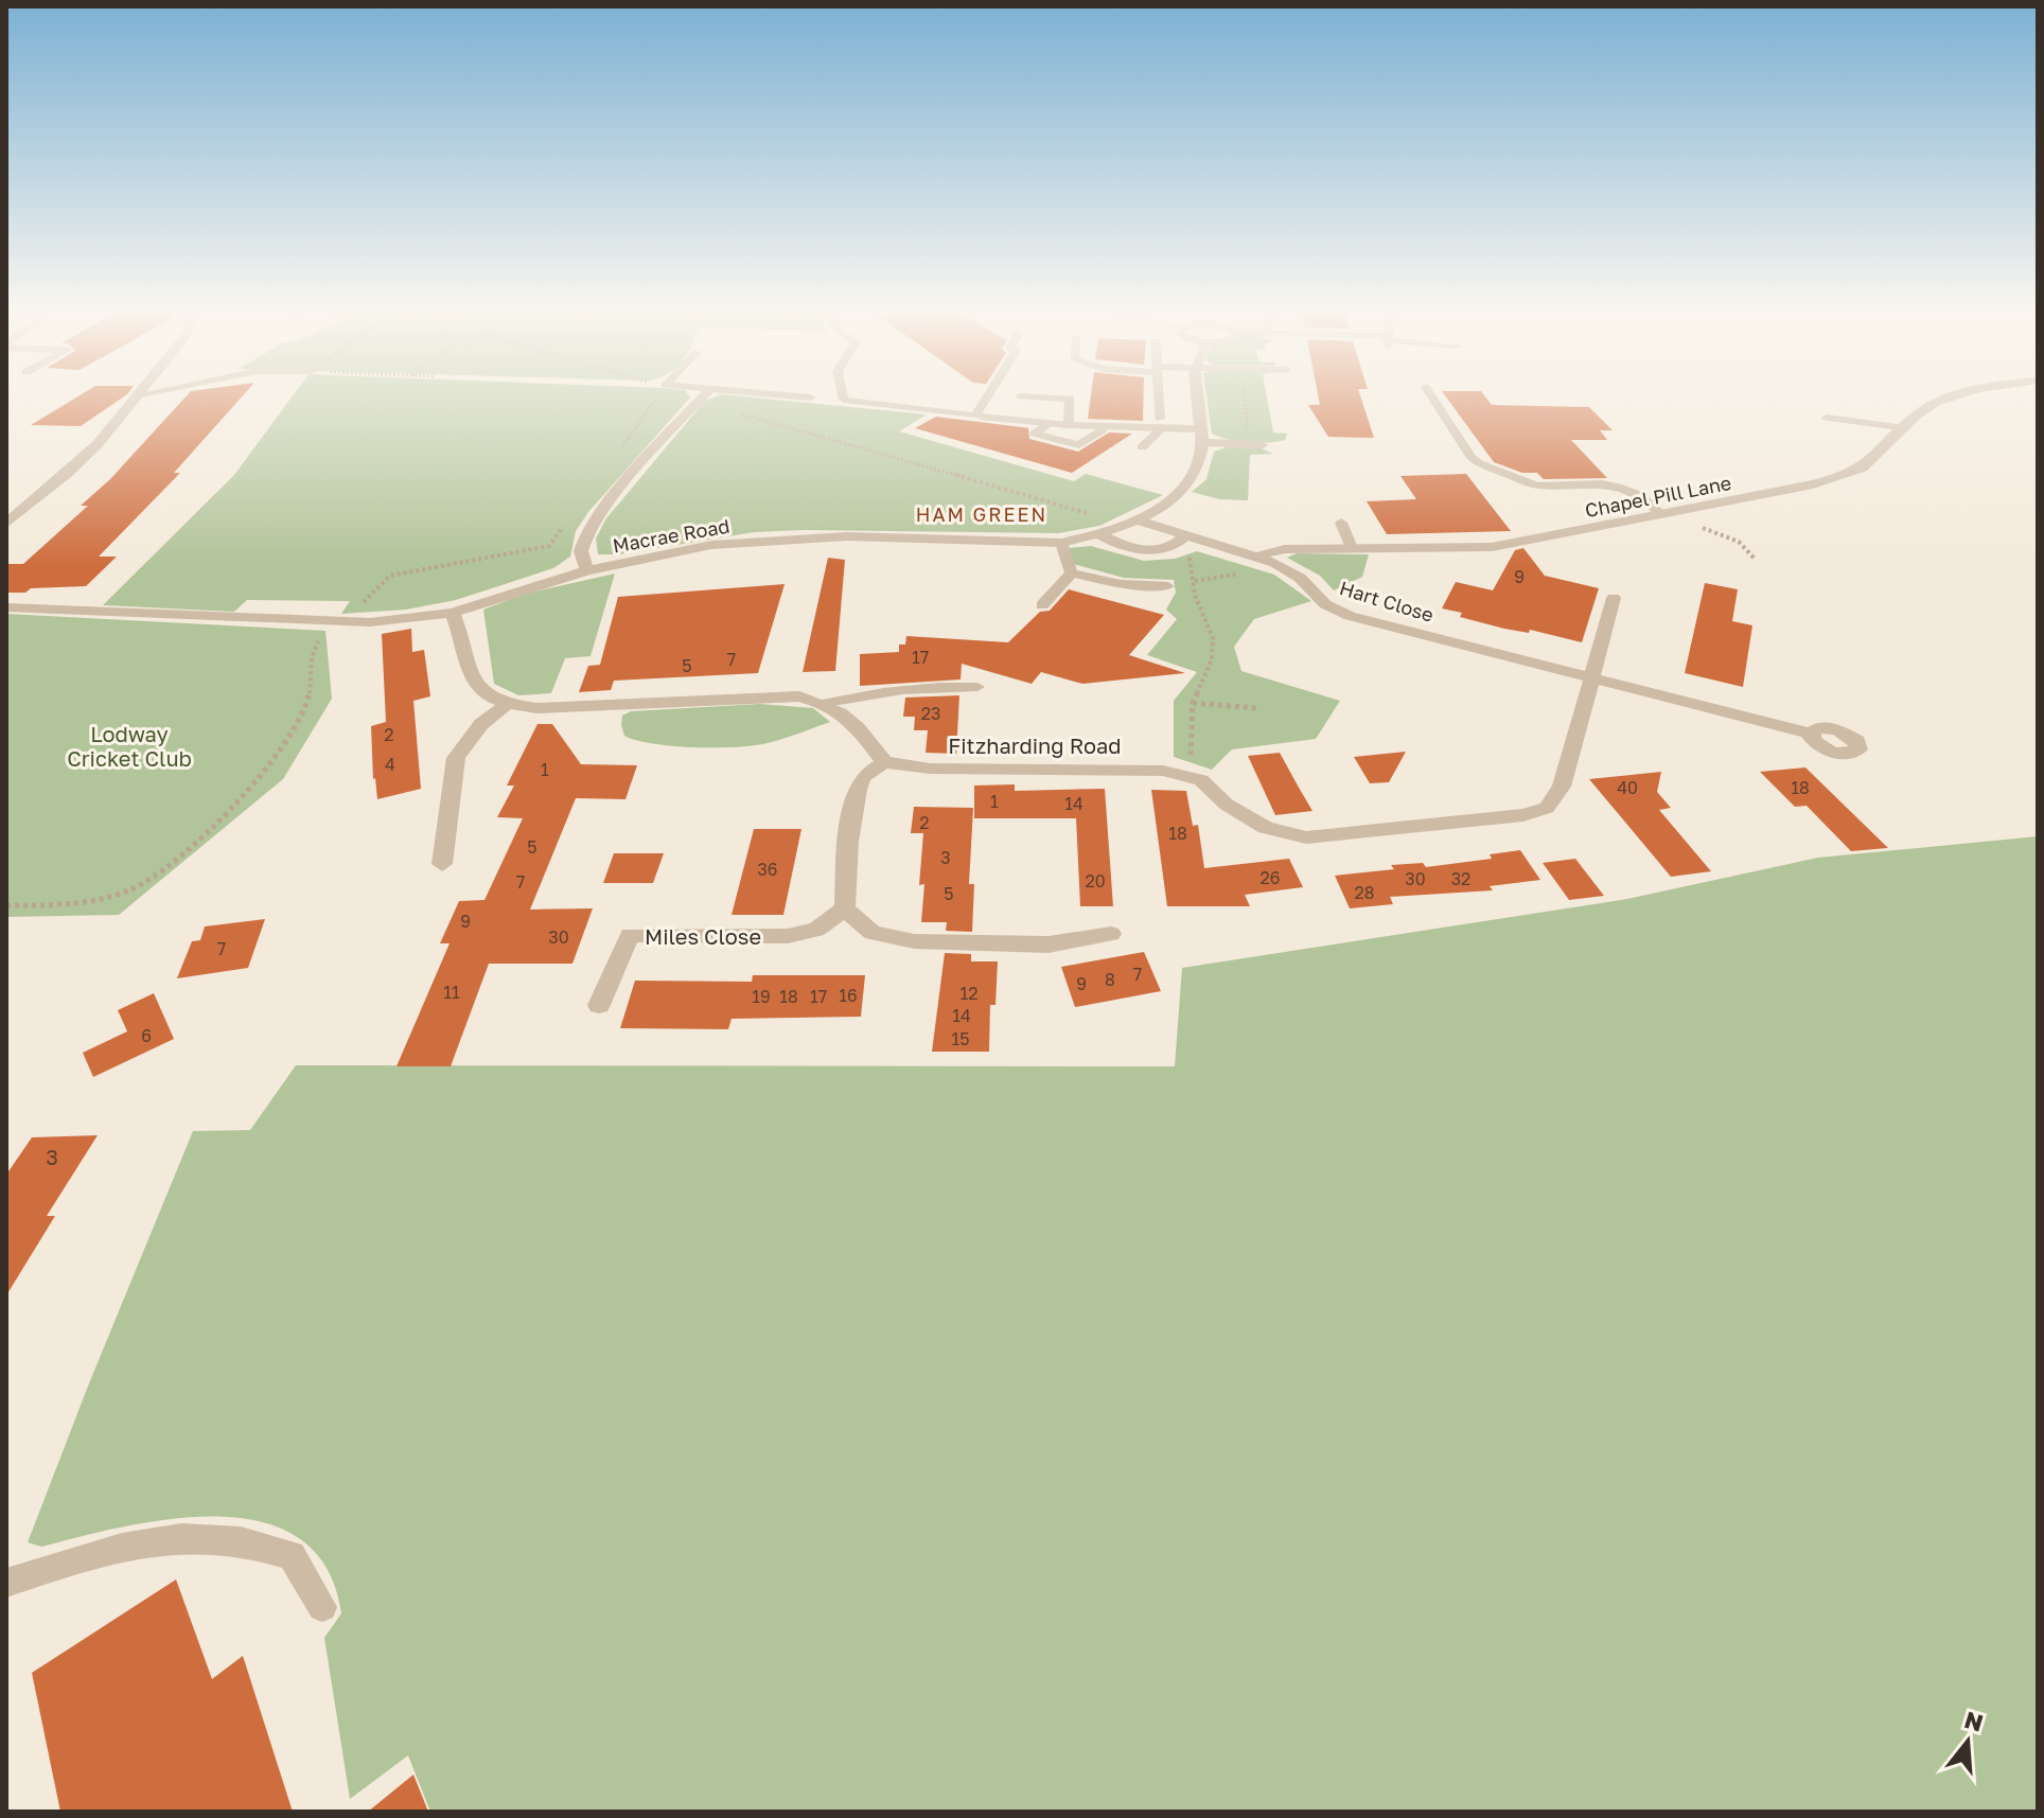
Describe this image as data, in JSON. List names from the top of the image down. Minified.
{"streets":{"street":["Chapel Pill Lane","Macrae Road","Hart Close","Fitzharding Road","Miles Close"]},"crossings":[["Chapel Pill Lane","Hart Close"],["Macrae Road","Hart Close"],["Hart Close","Fitzharding Road"]],"districts":["HAM GREEN"],"parks":["Lodway Cricket Club"],"house_numbers":["9","17","7","5","23","2","4","1","40","18","1","14","2","18","5","3","36","26","30","32","20","7","28","5","9","30","7","7","8","9","11","12","16","19","18","17","14","6","15","3"],"north":"top"}
